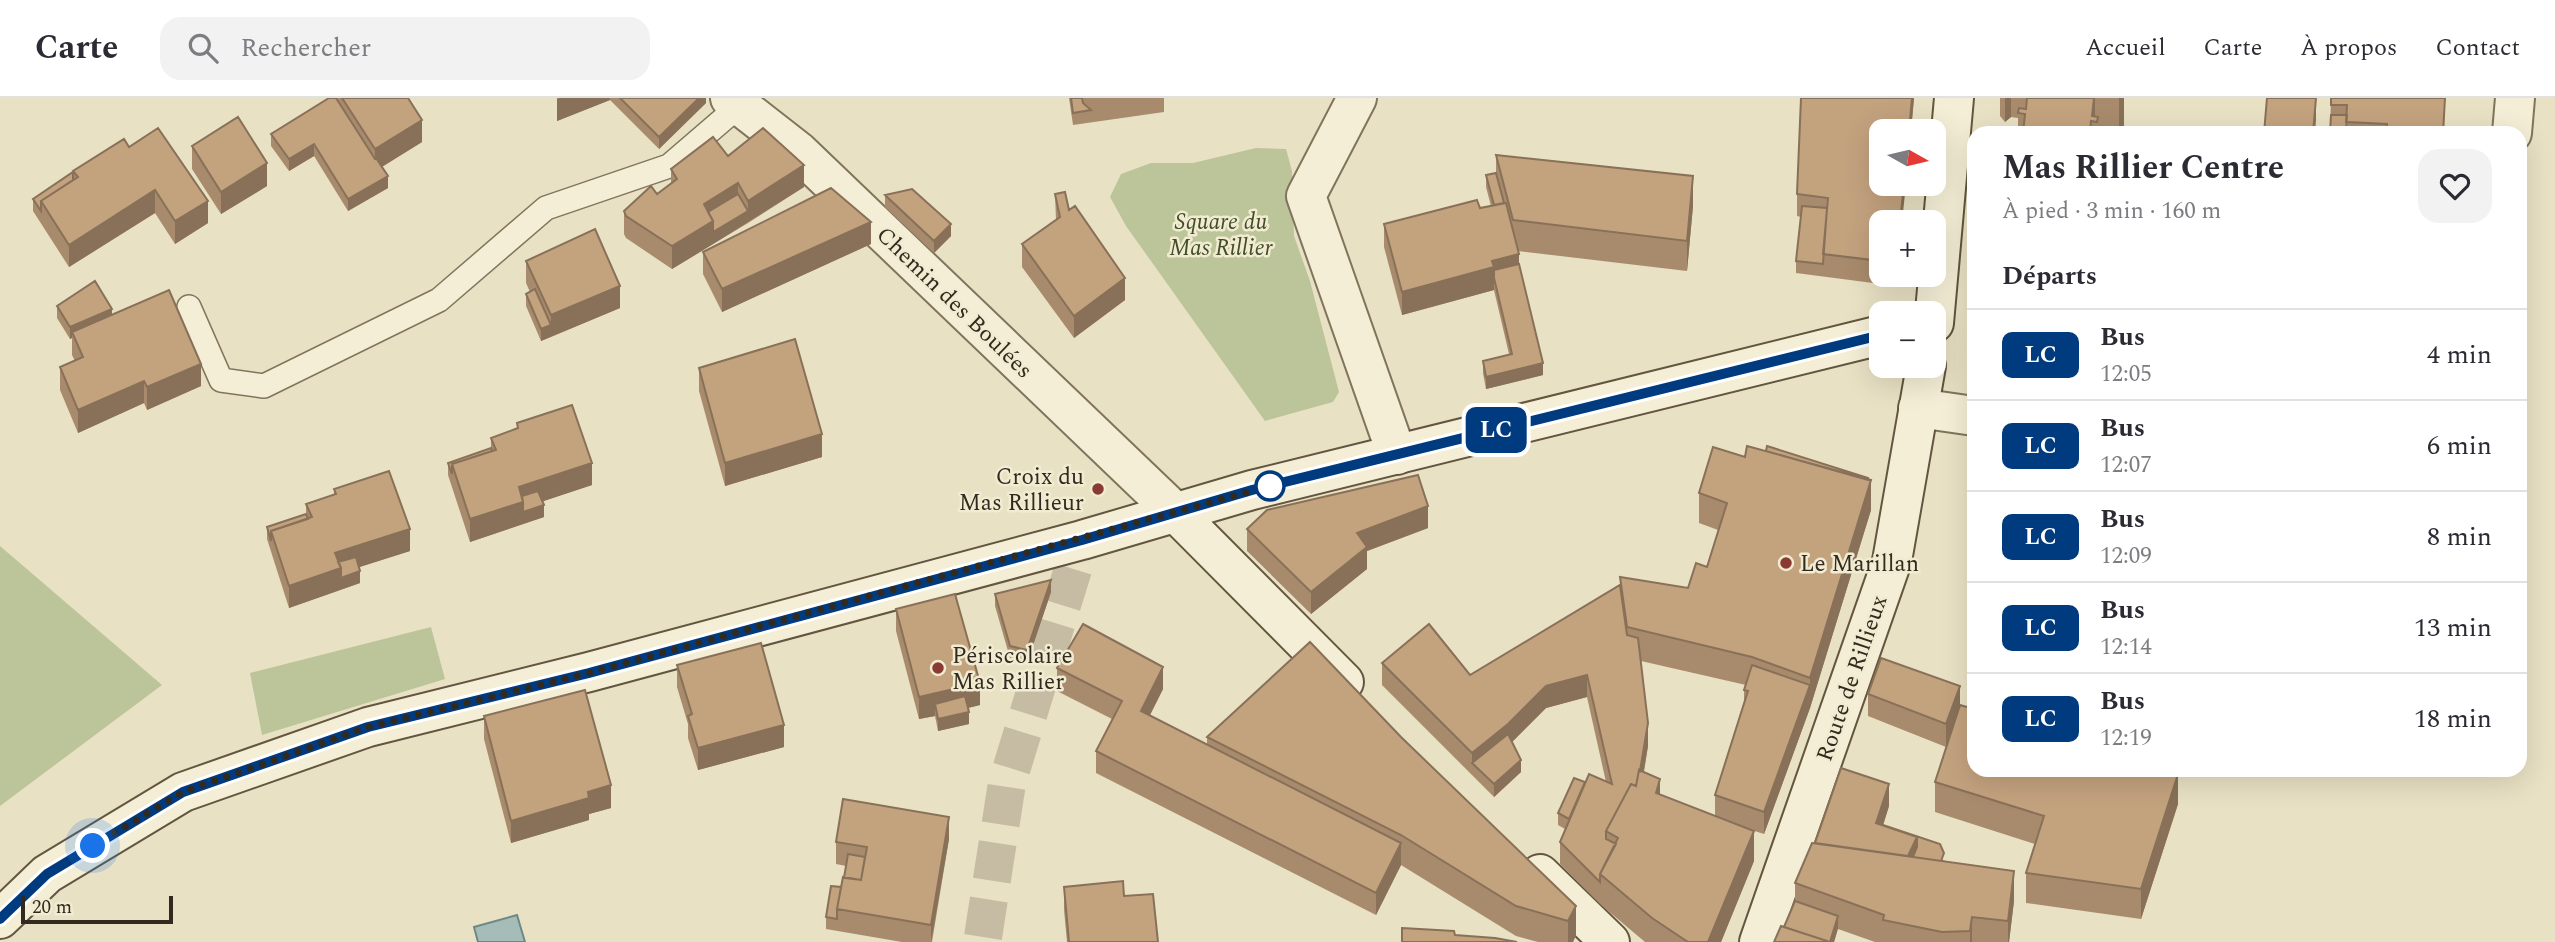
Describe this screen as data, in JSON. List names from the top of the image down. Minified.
{"streets":{"street":["Chemin des Boulées","Route de Rillieux"]},"parks":["Square du Mas Rillier"],"places":["Croix du Mas Rillieur","Le Marillan","Périscolaire Mas Rillier"],"lines":["bus line LC"],"scale_bar":"20 m","north":"right","page":{"header":"Carte","search":"Rechercher","nav":["Accueil","Carte","À propos","Contact"],"on_map":"LC","map_buttons":["+","−"],"heading":[["Mas Rillier Centre","À pied · 3 min · 160 m"],"Départs"],"list":[{"mark":"LC","name":"Bus","note":"12:05","value":"4 min"},{"mark":"LC","name":"Bus","note":"12:07","value":"6 min"},{"mark":"LC","name":"Bus","note":"12:09","value":"8 min"},{"mark":"LC","name":"Bus","note":"12:14","value":"13 min"},{"mark":"LC","name":"Bus","note":"12:19","value":"18 min"}],"scale":"20 m"}}
